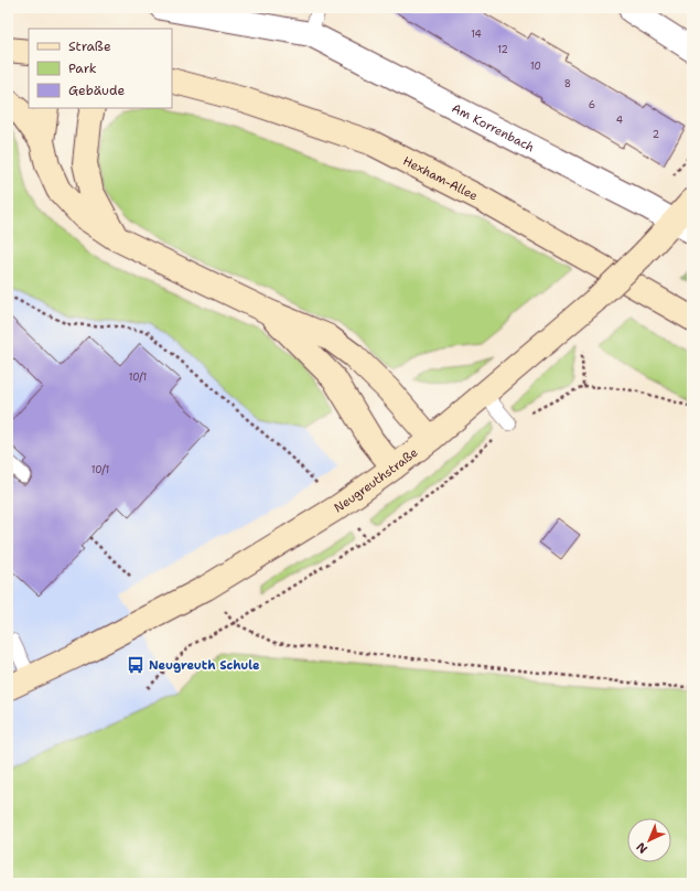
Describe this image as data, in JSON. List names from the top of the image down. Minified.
{"streets":{"street":["Am Korrenbach","Hexham-Allee","Neugreuthstraße"]},"crossings":[["Am Korrenbach","Neugreuthstraße"]],"places":{"bus stop":["Neugreuth Schule"]},"house_numbers":["14","12","10","8","6","4","2","10/1","10/1"],"legend":["Straße","Park","Gebäude"],"north":"bottom left"}
